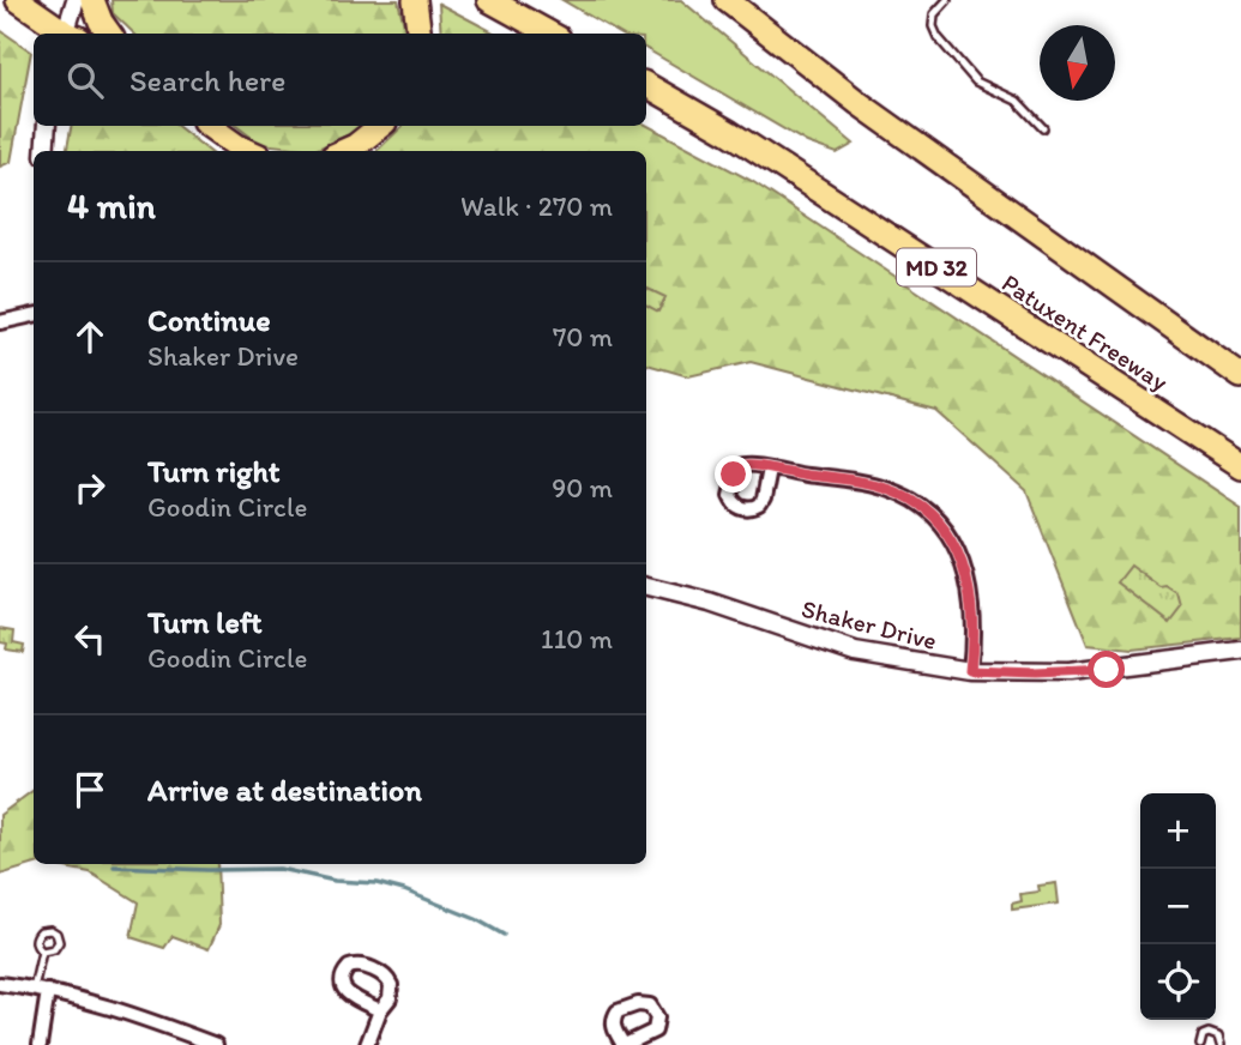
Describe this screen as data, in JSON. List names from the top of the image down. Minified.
{"streets":{"highway":["MD 32","Patuxent Freeway"],"street":["Shaker Drive"]},"north":"bottom","page":{"search":"Search here","heading":["4 min","Walk · 270 m"],"list":[["Continue","Shaker Drive","70 m"],["Turn right","Goodin Circle","90 m"],["Turn left","Goodin Circle","110 m"],"Arrive at destination"],"map_buttons":["+","−"]}}
